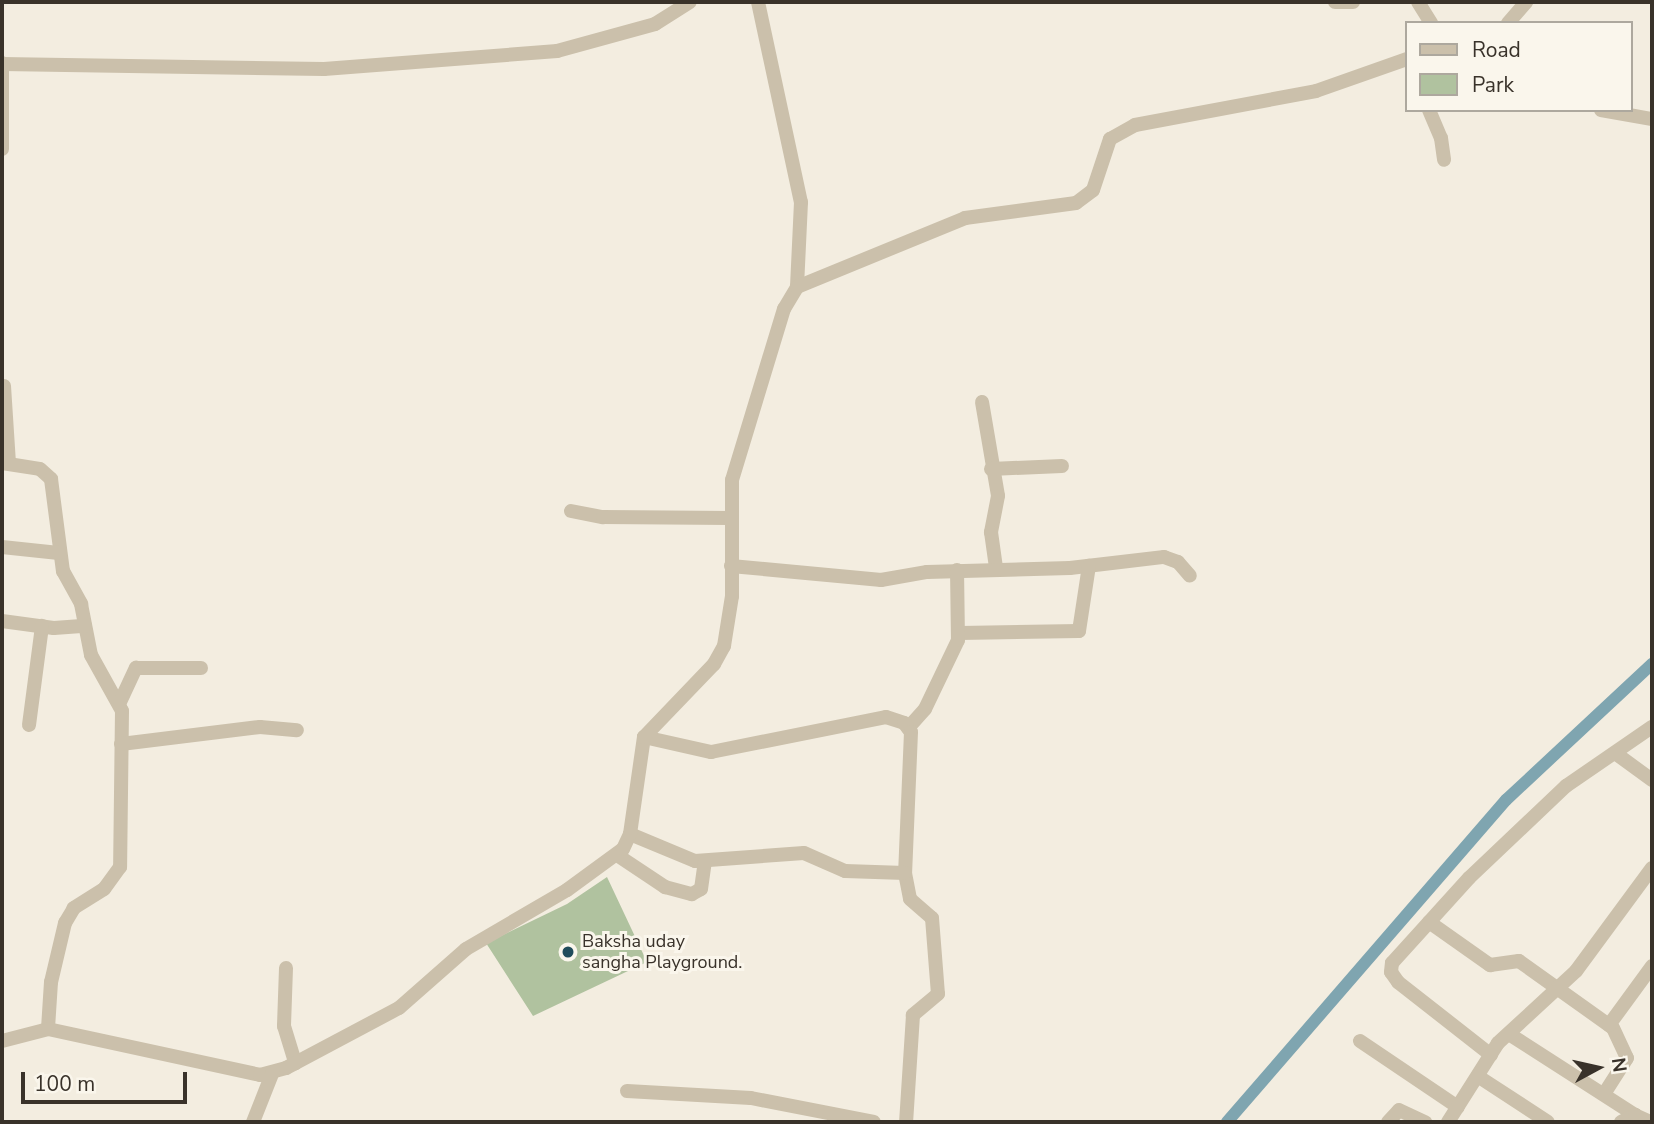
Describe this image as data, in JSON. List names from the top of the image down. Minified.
{"places":["Baksha uday sangha Playground."],"legend":["Road","Park"],"scale_bar":"100 m","north":"right"}
